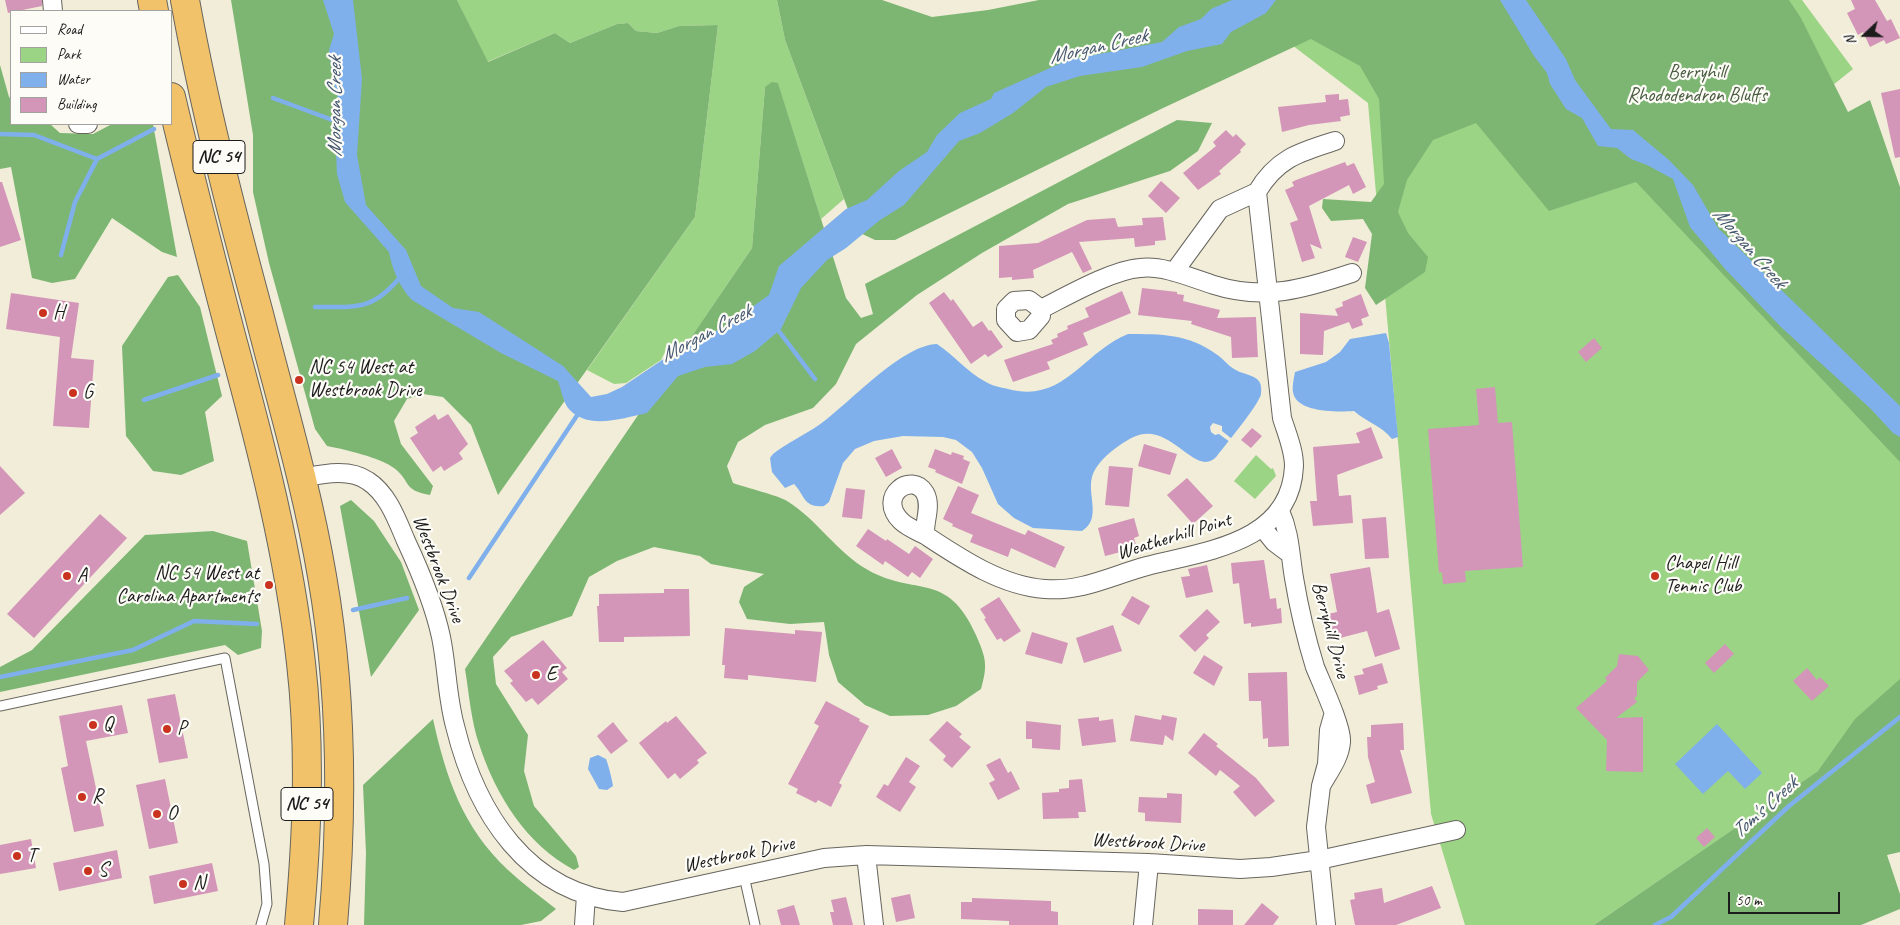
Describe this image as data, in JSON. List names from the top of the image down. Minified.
{"streets":{"highway":["NC 54"],"street":["Weatherhill Point","Westbrook Drive","Berryhill Drive"]},"crossings":[["NC 54","Westbrook Drive"],["Weatherhill Point","Berryhill Drive"],["Westbrook Drive","Berryhill Drive"]],"water":["Morgan Creek","Tom's Creek"],"parks":["Berryhill Rhododendron Bluffs"],"places":["H","NC 54 West at Westbrook Drive","G","A","Chapel Hill Tennis Club","NC 54 West at Carolina Apartments","E","Q","P","R","O","T","S","N"],"legend":["Road","Park","Water","Building"],"scale_bar":"50 m","north":"left"}
